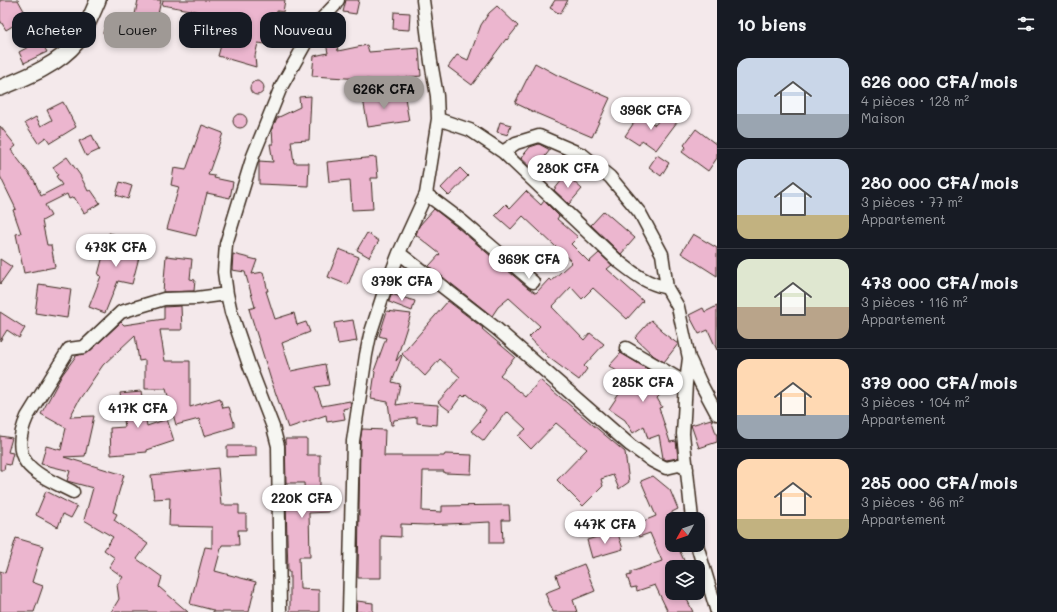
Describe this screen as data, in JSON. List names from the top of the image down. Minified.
{"north":"bottom left","page":{"heading":"10 biens","chip":["Acheter","Louer","Filtres","Nouveau"],"list":[{"name":"626 000 CFA/mois","note":"4 pièces · 128 m² · Maison"},{"name":"280 000 CFA/mois","note":"3 pièces · 77 m² · Appartement"},{"name":"473 000 CFA/mois","note":"3 pièces · 116 m² · Appartement"},{"name":"379 000 CFA/mois","note":"3 pièces · 104 m² · Appartement"},{"name":"285 000 CFA/mois","note":"3 pièces · 86 m² · Appartement"}],"price":["626K CFA","396K CFA","280K CFA","473K CFA","369K CFA","379K CFA","285K CFA","417K CFA","220K CFA","447K CFA"]}}
